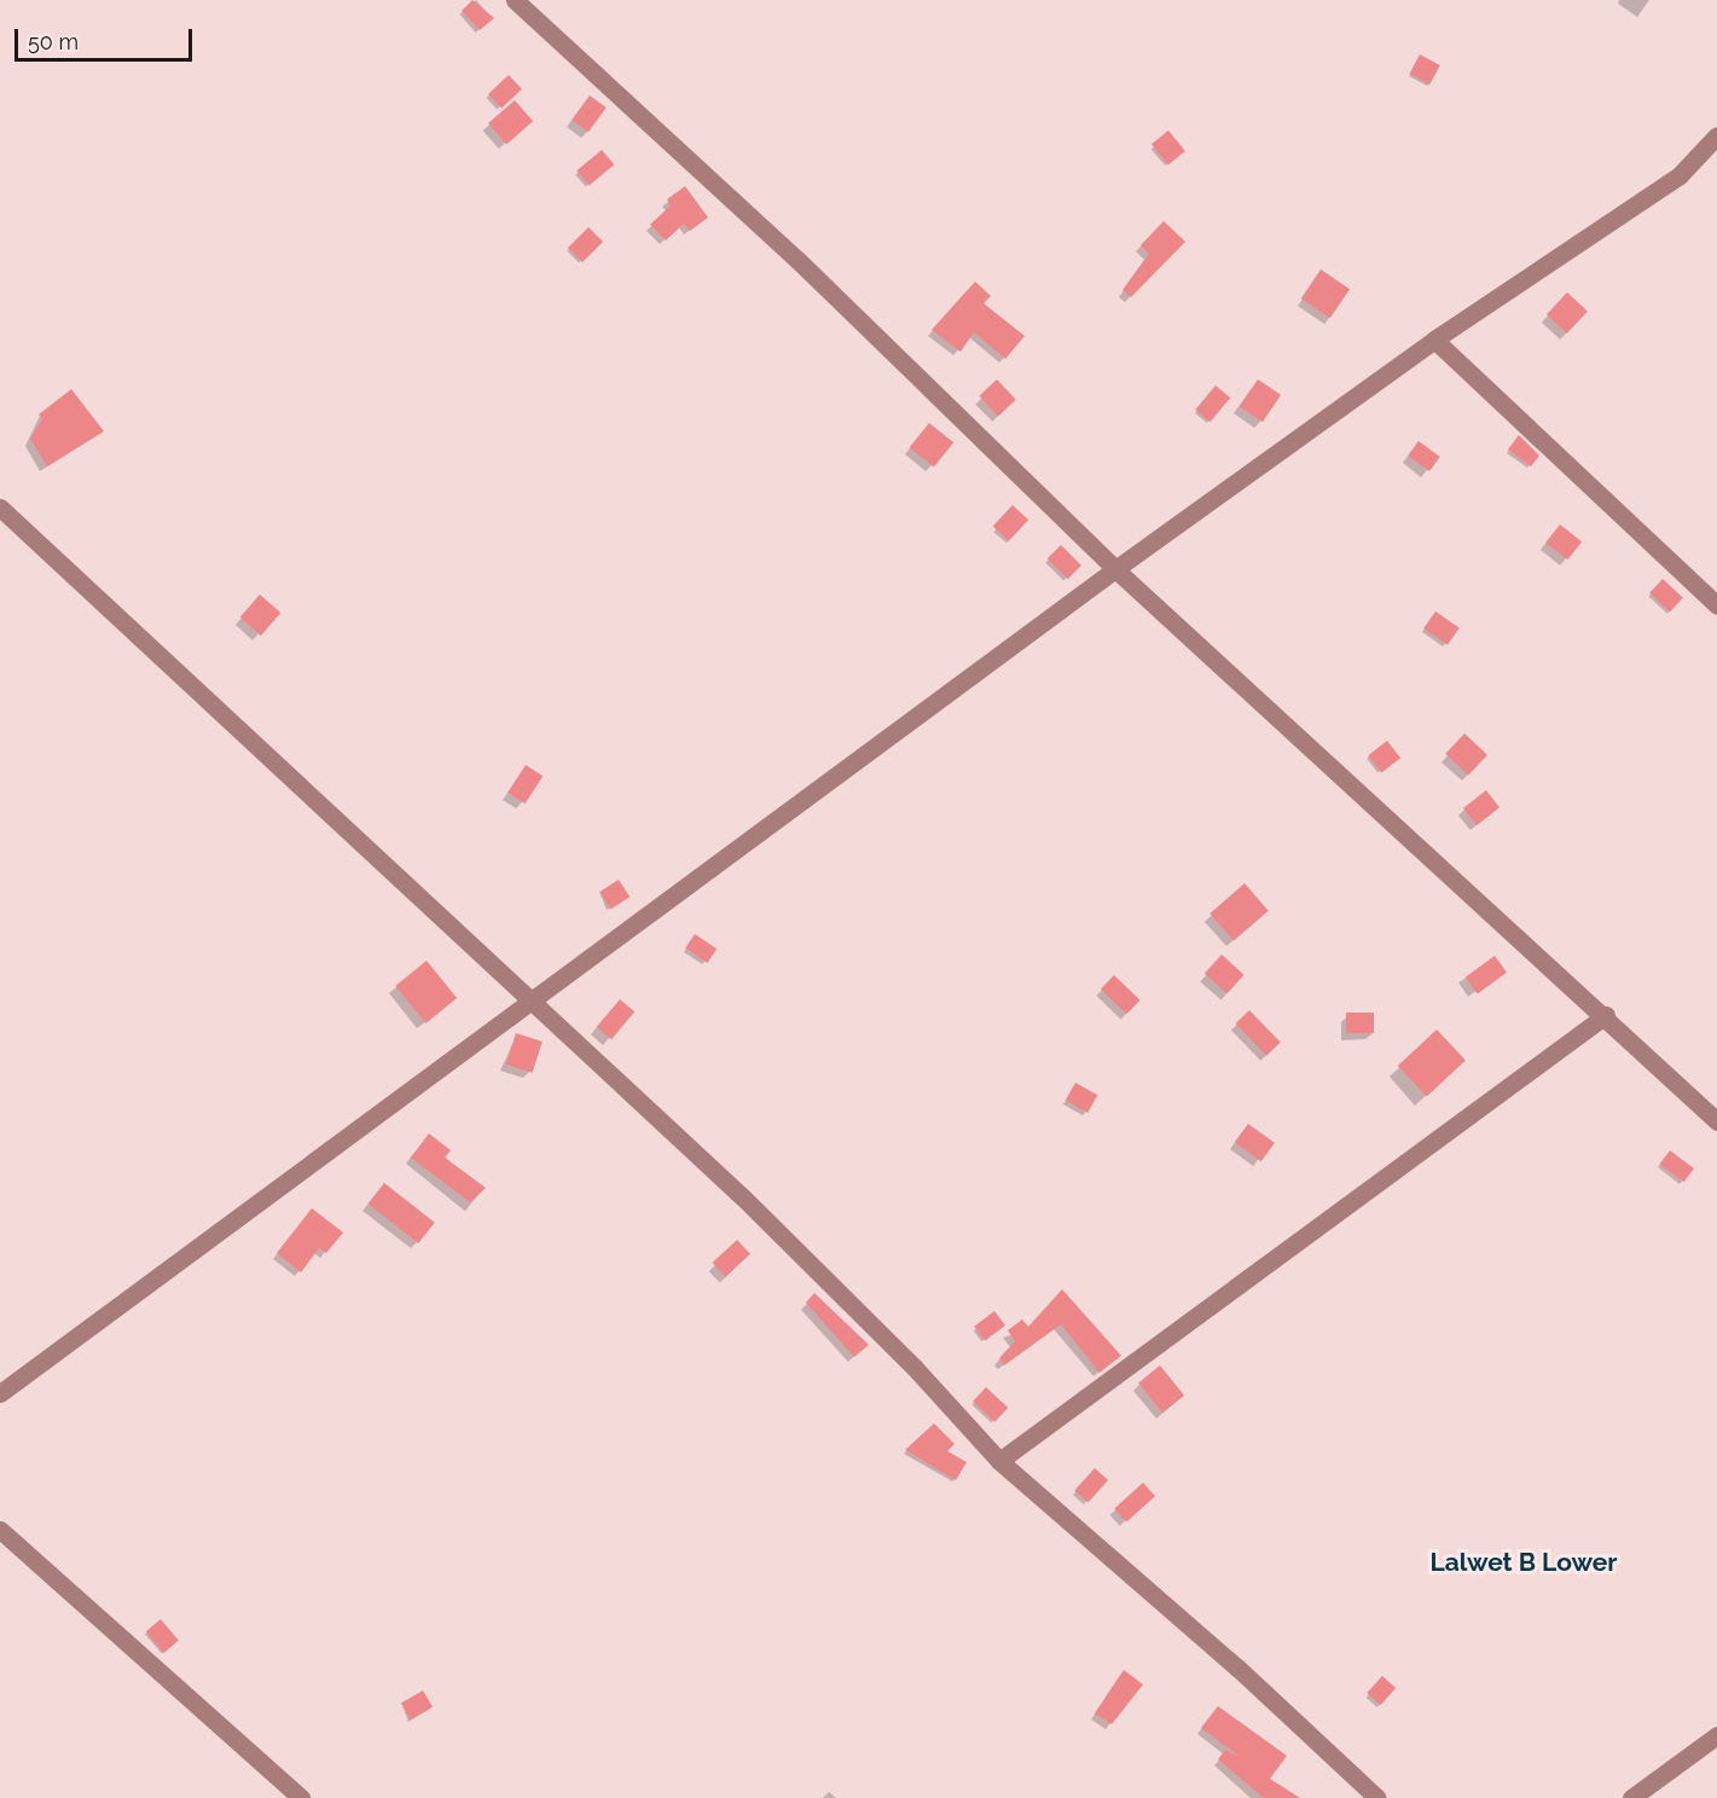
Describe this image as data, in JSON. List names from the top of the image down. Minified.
{"districts":["Lalwet B Lower"],"scale_bar":"50 m"}
